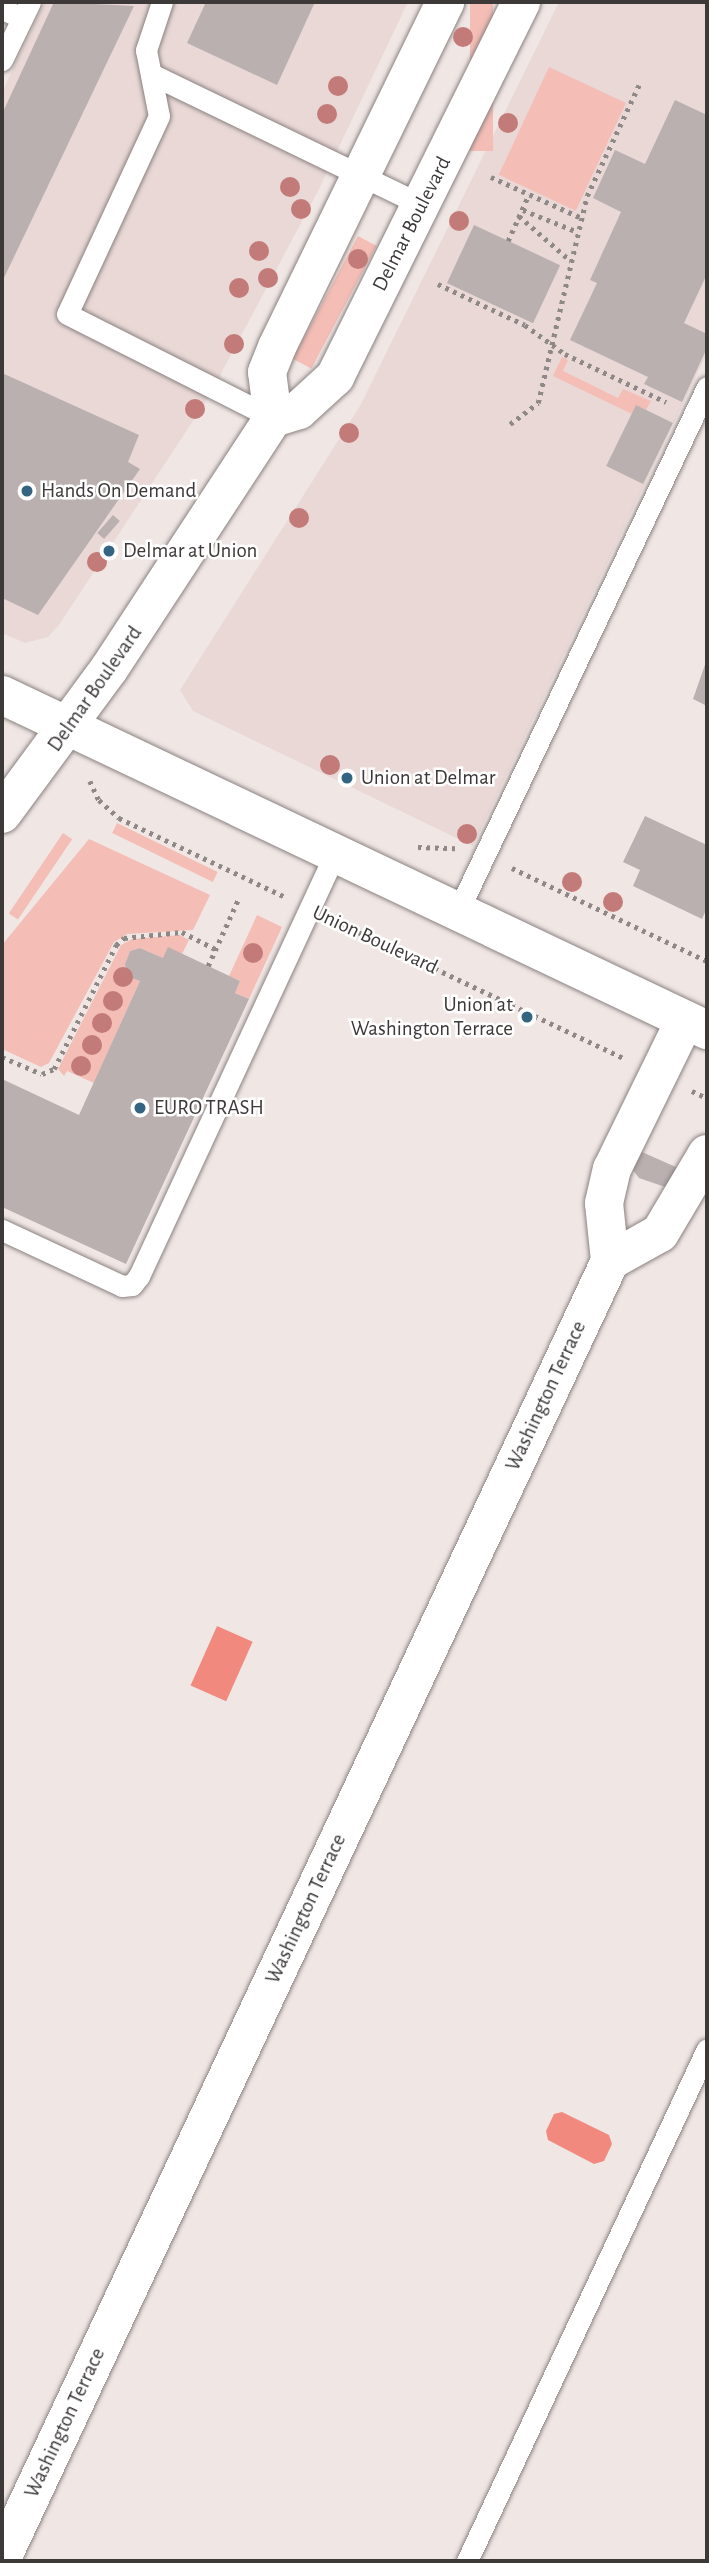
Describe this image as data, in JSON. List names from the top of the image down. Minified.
{"streets":{"main road":["Delmar Boulevard","Washington Terrace"],"path":["Union Boulevard"]},"places":["Hands On Demand","Delmar at Union","Union at Delmar","Union at Washington Terrace","EURO TRASH"]}
